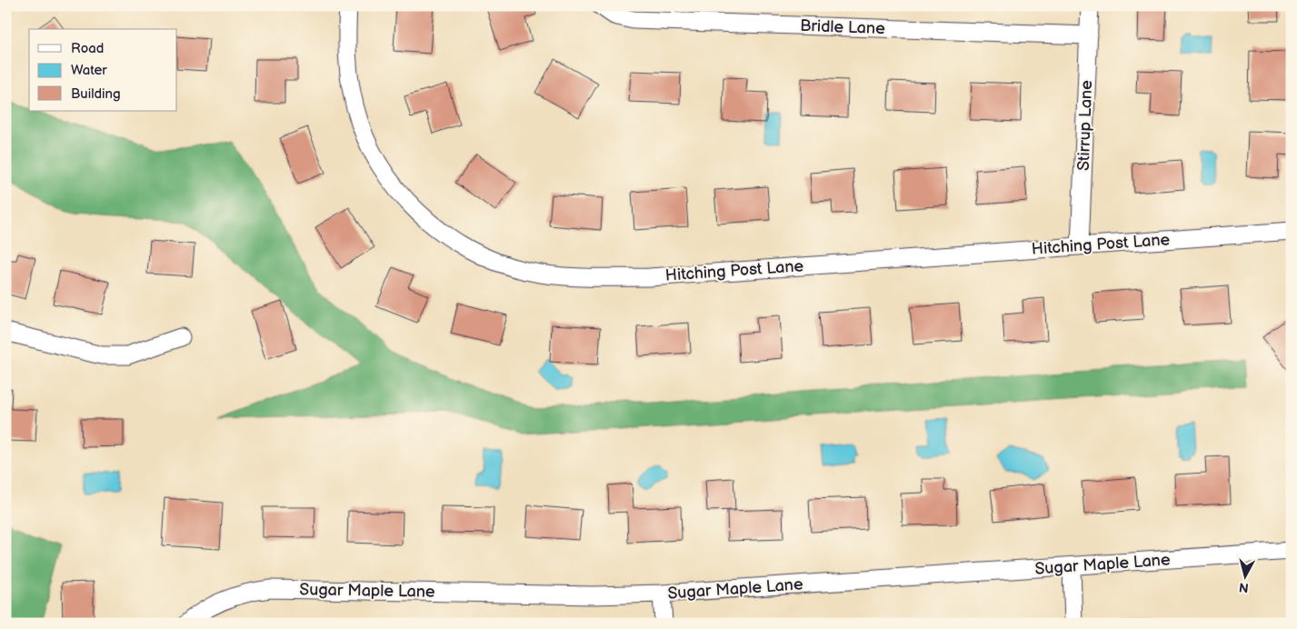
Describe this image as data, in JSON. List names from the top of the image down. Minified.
{"streets":{"street":["Bridle Lane","Stirrup Lane","Hitching Post Lane","Sugar Maple Lane"]},"crossings":[["Bridle Lane","Stirrup Lane"],["Stirrup Lane","Hitching Post Lane"]],"legend":["Road","Water","Building"],"north":"bottom"}
